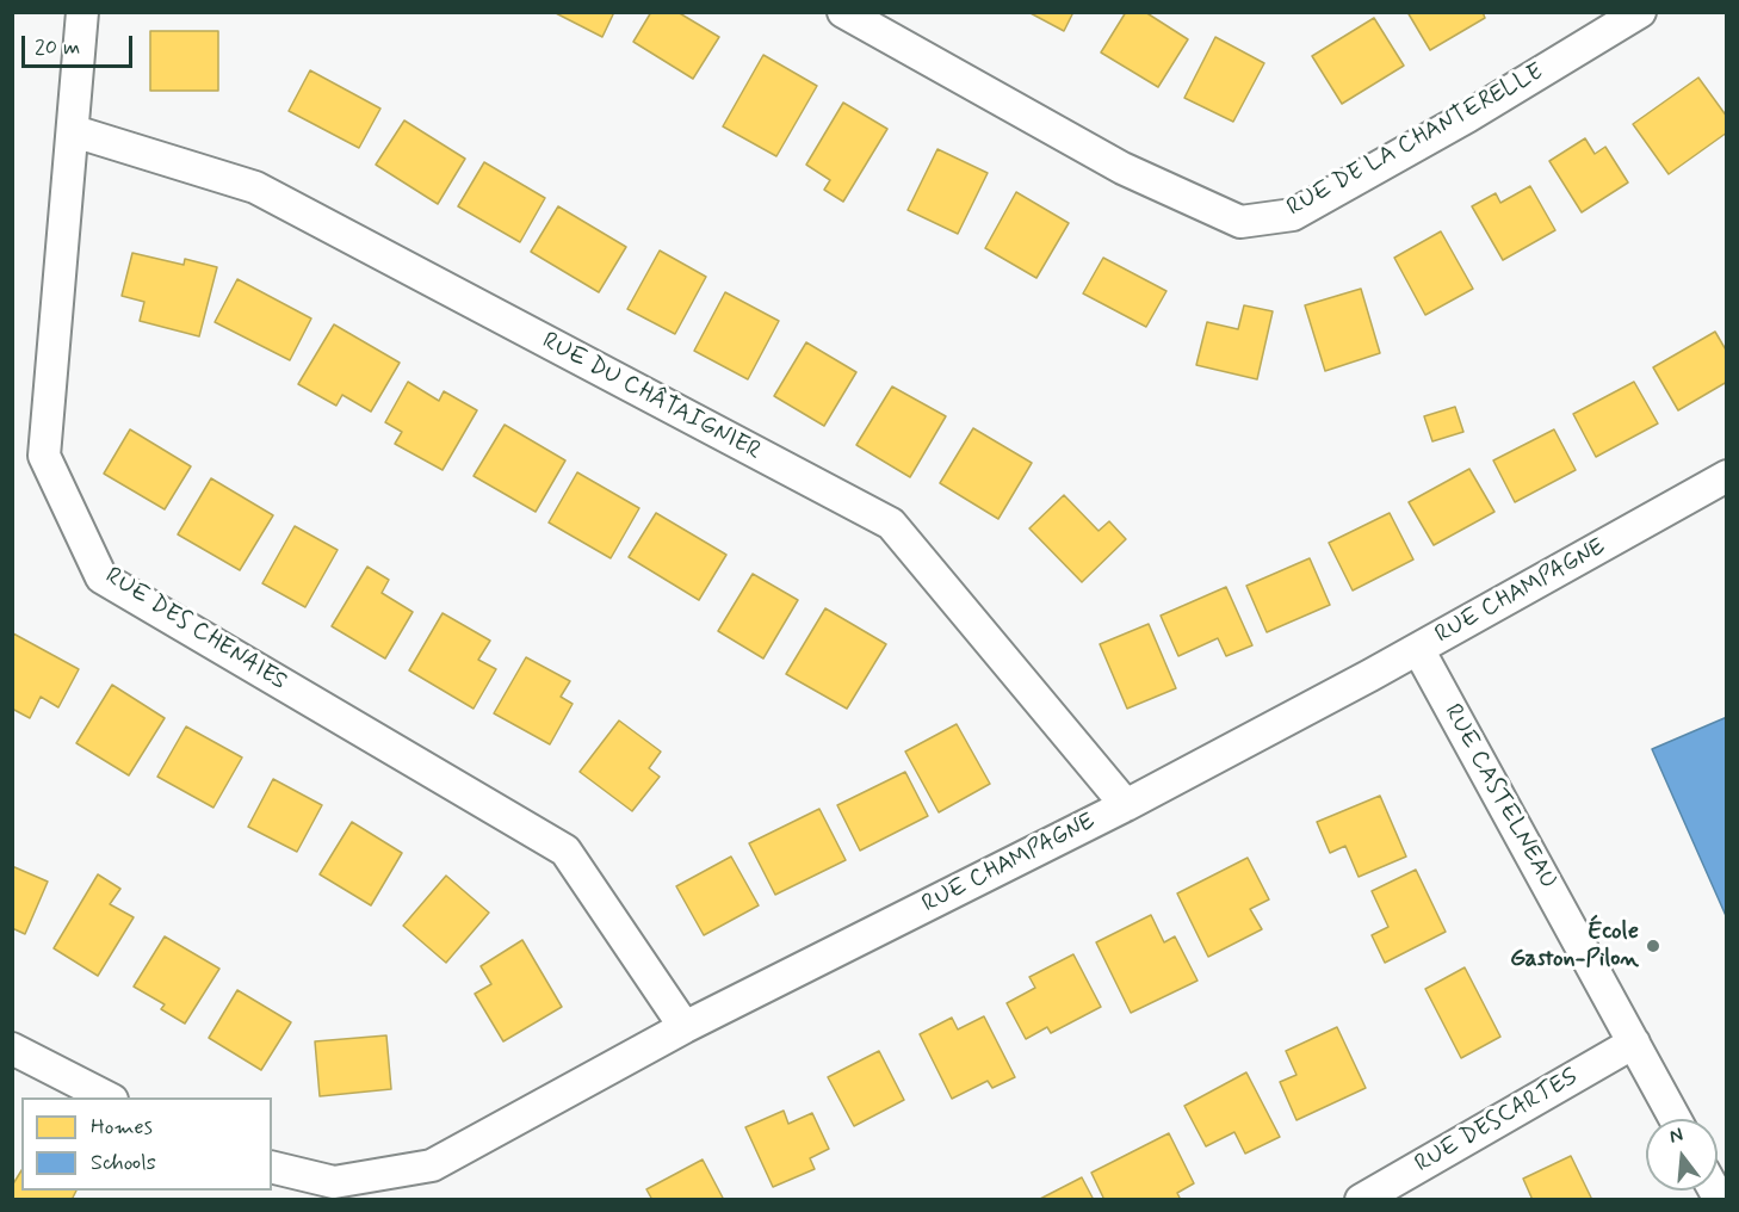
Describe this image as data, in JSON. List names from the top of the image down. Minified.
{"streets":{"street":["RUE DE LA CHANTERELLE","RUE DU CHÂTAIGNIER","RUE CHAMPAGNE","RUE DES CHENAIES","RUE CASTELNEAU","RUE DESCARTES"]},"crossings":[["RUE DU CHÂTAIGNIER","RUE CHAMPAGNE"],["RUE DU CHÂTAIGNIER","RUE DES CHENAIES"],["RUE CHAMPAGNE","RUE DES CHENAIES"],["RUE CHAMPAGNE","RUE CASTELNEAU"],["RUE CASTELNEAU","RUE DESCARTES"]],"places":["École Gaston-Pilon"],"legend":["Homes","Schools"],"scale_bar":"20 m","north":"top"}
